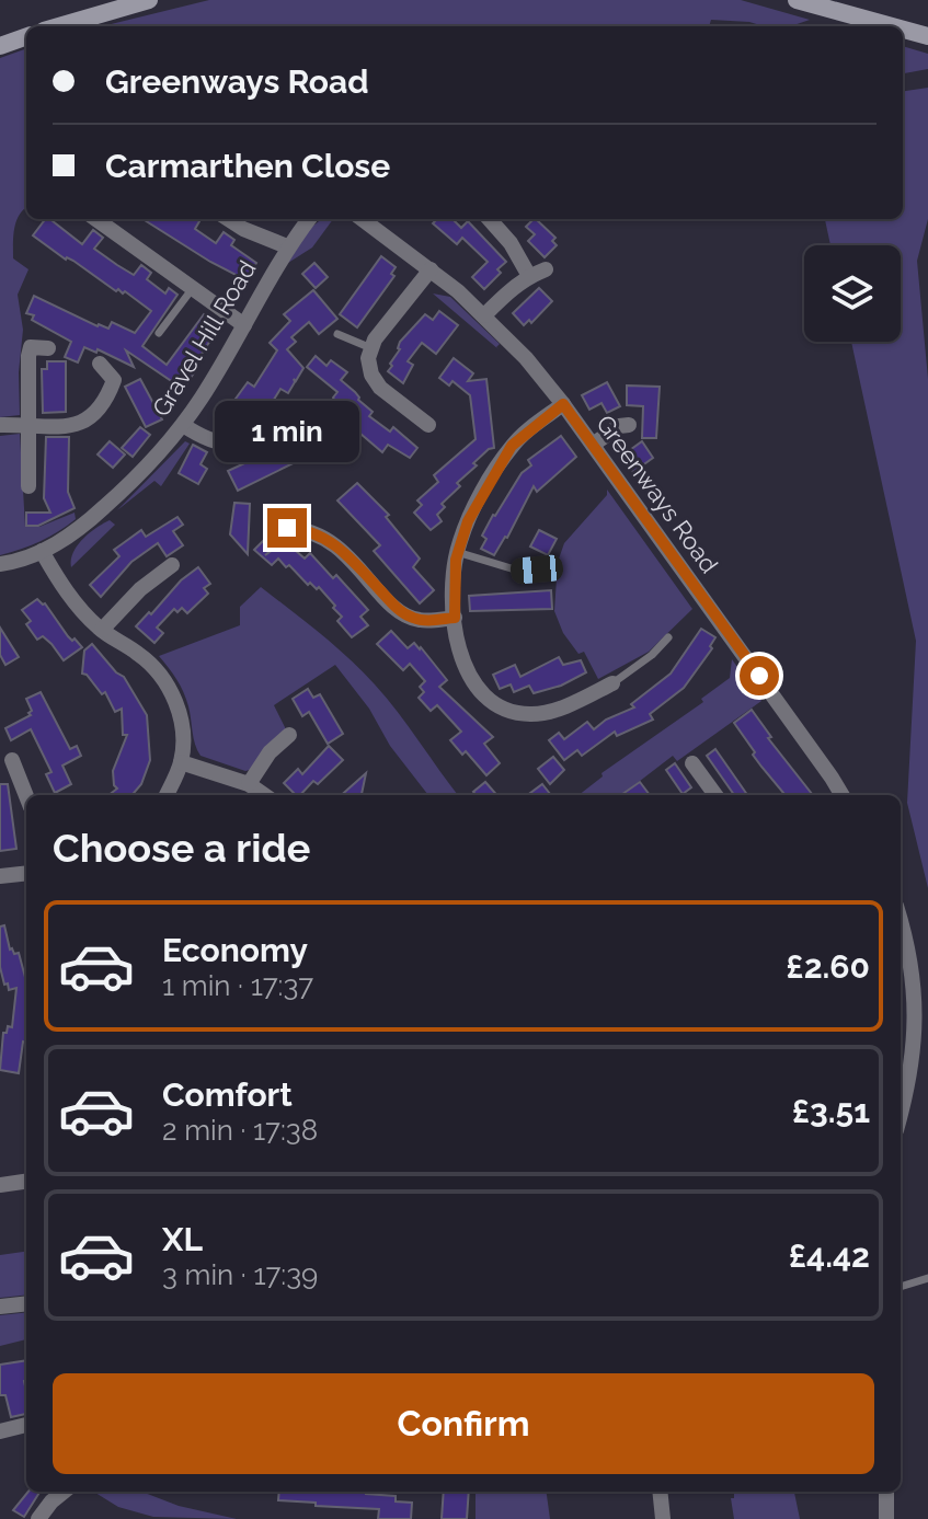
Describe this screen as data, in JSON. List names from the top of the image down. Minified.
{"streets":{"street":["Gravel Hill Road","Greenways Road"]},"page":{"banner":["Greenways Road","Carmarthen Close"],"bubble":"1 min","heading":"Choose a ride","list":[{"name":"Economy","note":"1 min · 17:37","value":"£2.60"},{"name":"Comfort","note":"2 min · 17:38","value":"£3.51"},{"name":"XL","note":"3 min · 17:39","value":"£4.42"}],"buttons":"Confirm"}}
